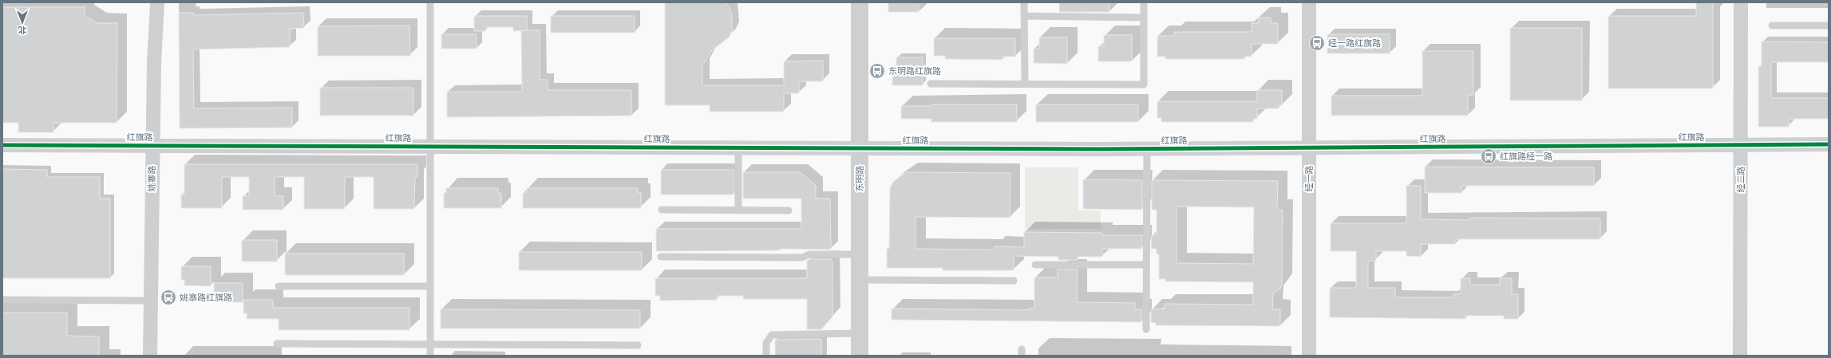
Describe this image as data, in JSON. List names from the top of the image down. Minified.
{"streets":{"street":["红旗路","姚寨路","东明路","经一路","经二路"]},"crossings":[["红旗路","姚寨路"],["红旗路","东明路"],["红旗路","经一路"],["红旗路","经二路"]],"places":{"bus stop":["经一路红旗路","东明路红旗路","红旗路经一路","姚寨路红旗路"]},"north":"bottom"}
